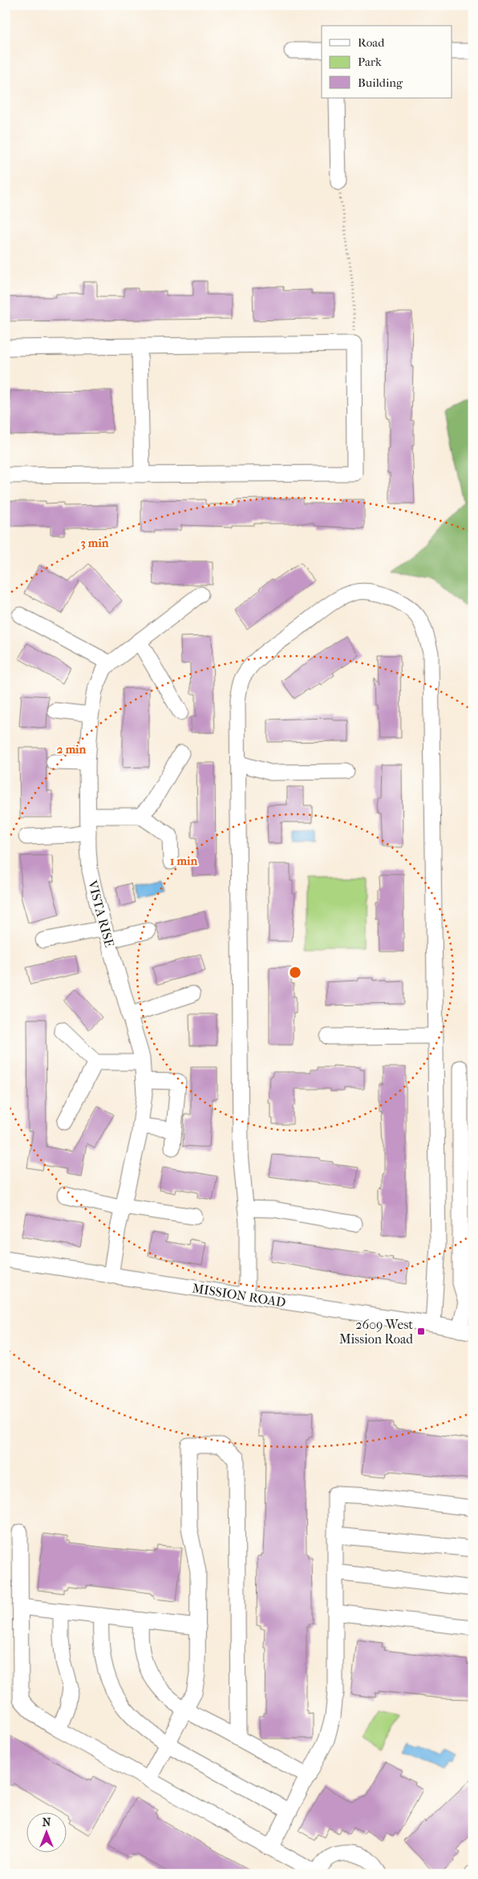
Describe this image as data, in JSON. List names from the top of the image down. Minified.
{"streets":{"street":["VISTA RISE","MISSION ROAD"]},"crossings":[["VISTA RISE","MISSION ROAD"]],"places":{"transit":["2609 West Mission Road"]},"legend":["Road","Park","Building"],"north":"top","rings":["3 min","2 min","1 min"]}
